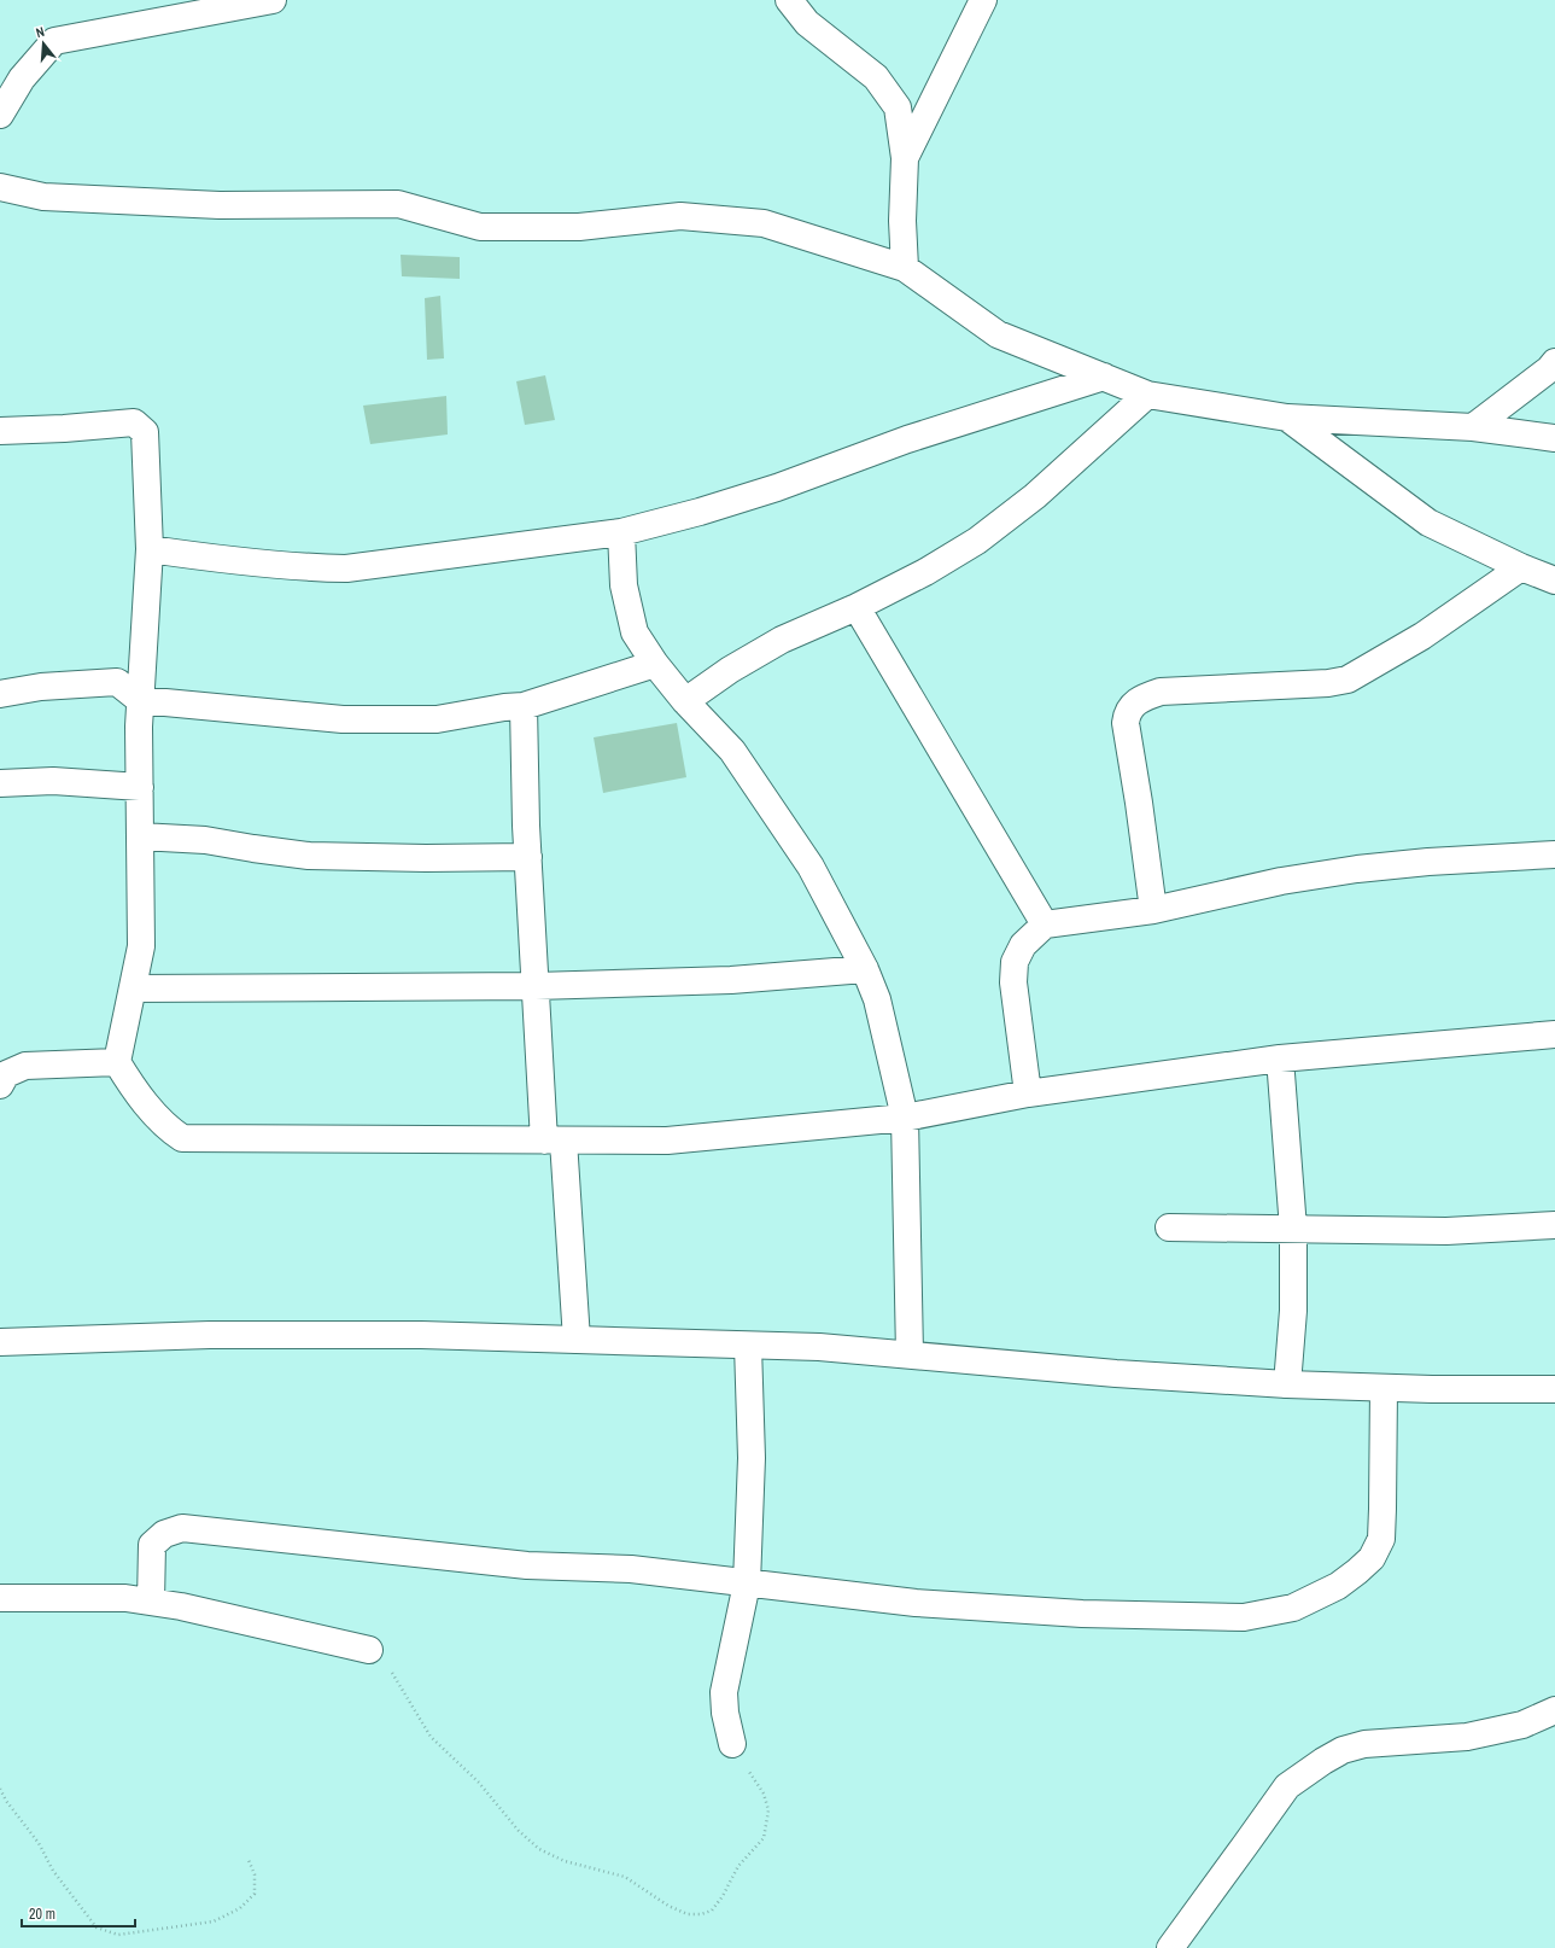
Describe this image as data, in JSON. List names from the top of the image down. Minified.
{"scale_bar":"20 m","north":"top"}
